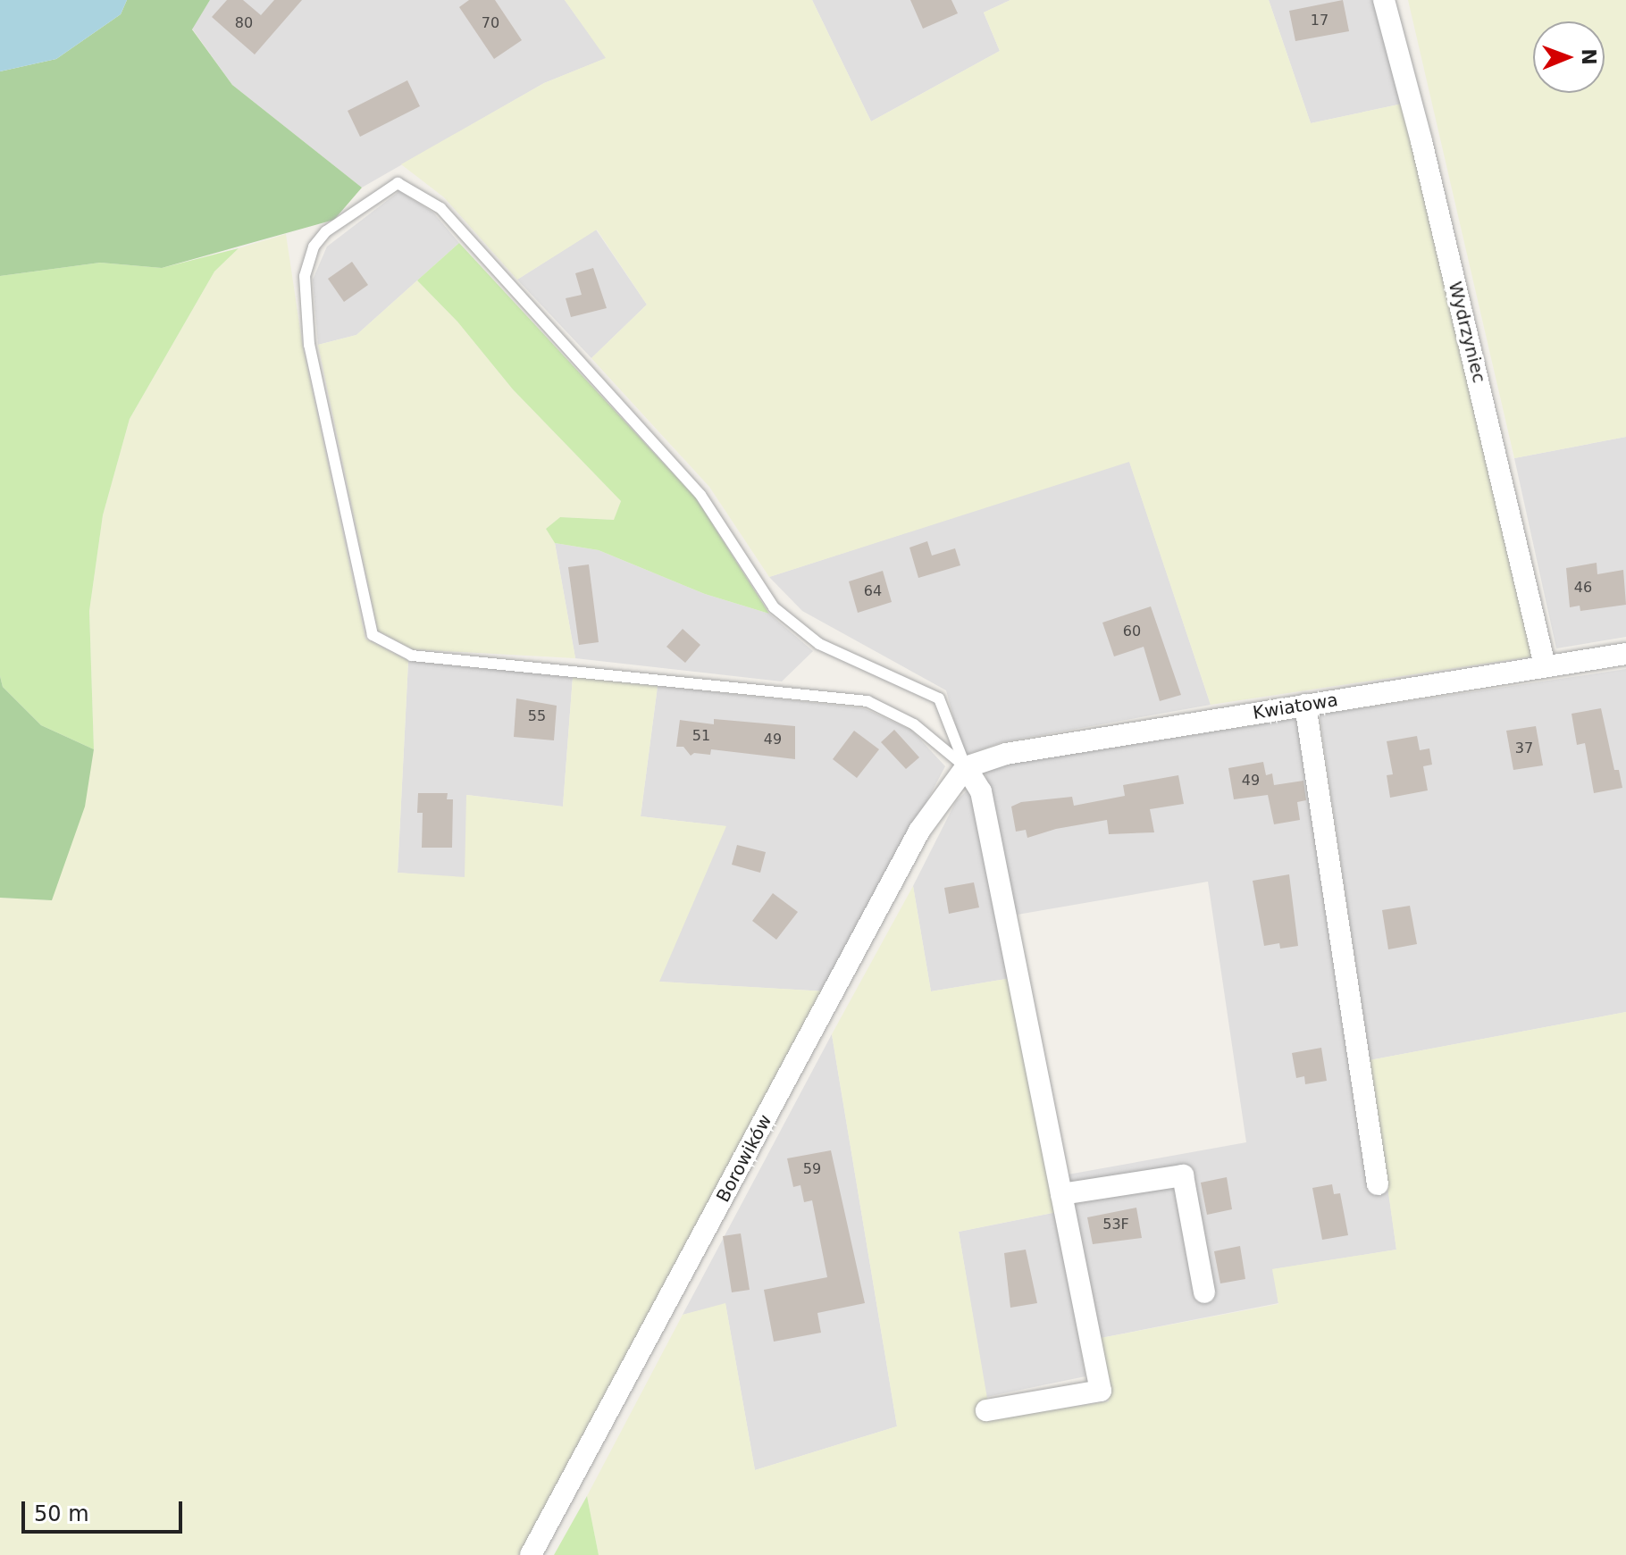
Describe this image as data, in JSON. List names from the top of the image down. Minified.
{"streets":{"street":["Wydrzyniec","Kwiatowa","Borowików"]},"crossings":[["Wydrzyniec","Kwiatowa"],["Kwiatowa","Borowików"]],"house_numbers":["17","80","70","46","64","60","55","51","49","37","49","59","53F"],"scale_bar":"50 m","north":"right"}
